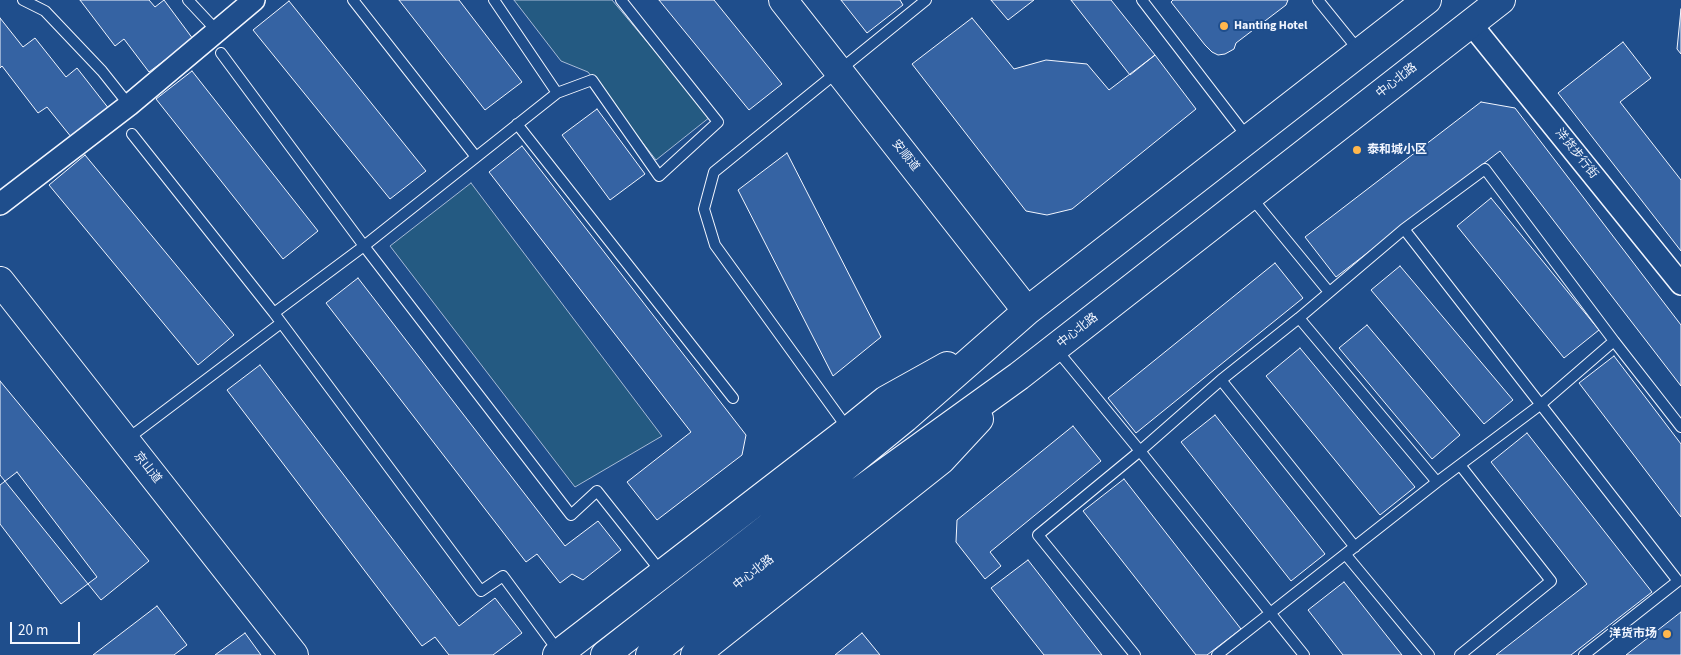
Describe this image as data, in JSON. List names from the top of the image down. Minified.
{"streets":{"main road":["中心北路","安顺道","京山道"],"street":["洋货步行街"]},"crossings":[["中心北路","洋货步行街"]],"places":["Hanting Hotel","泰和城小区","洋货市场"],"scale_bar":"20 m"}
